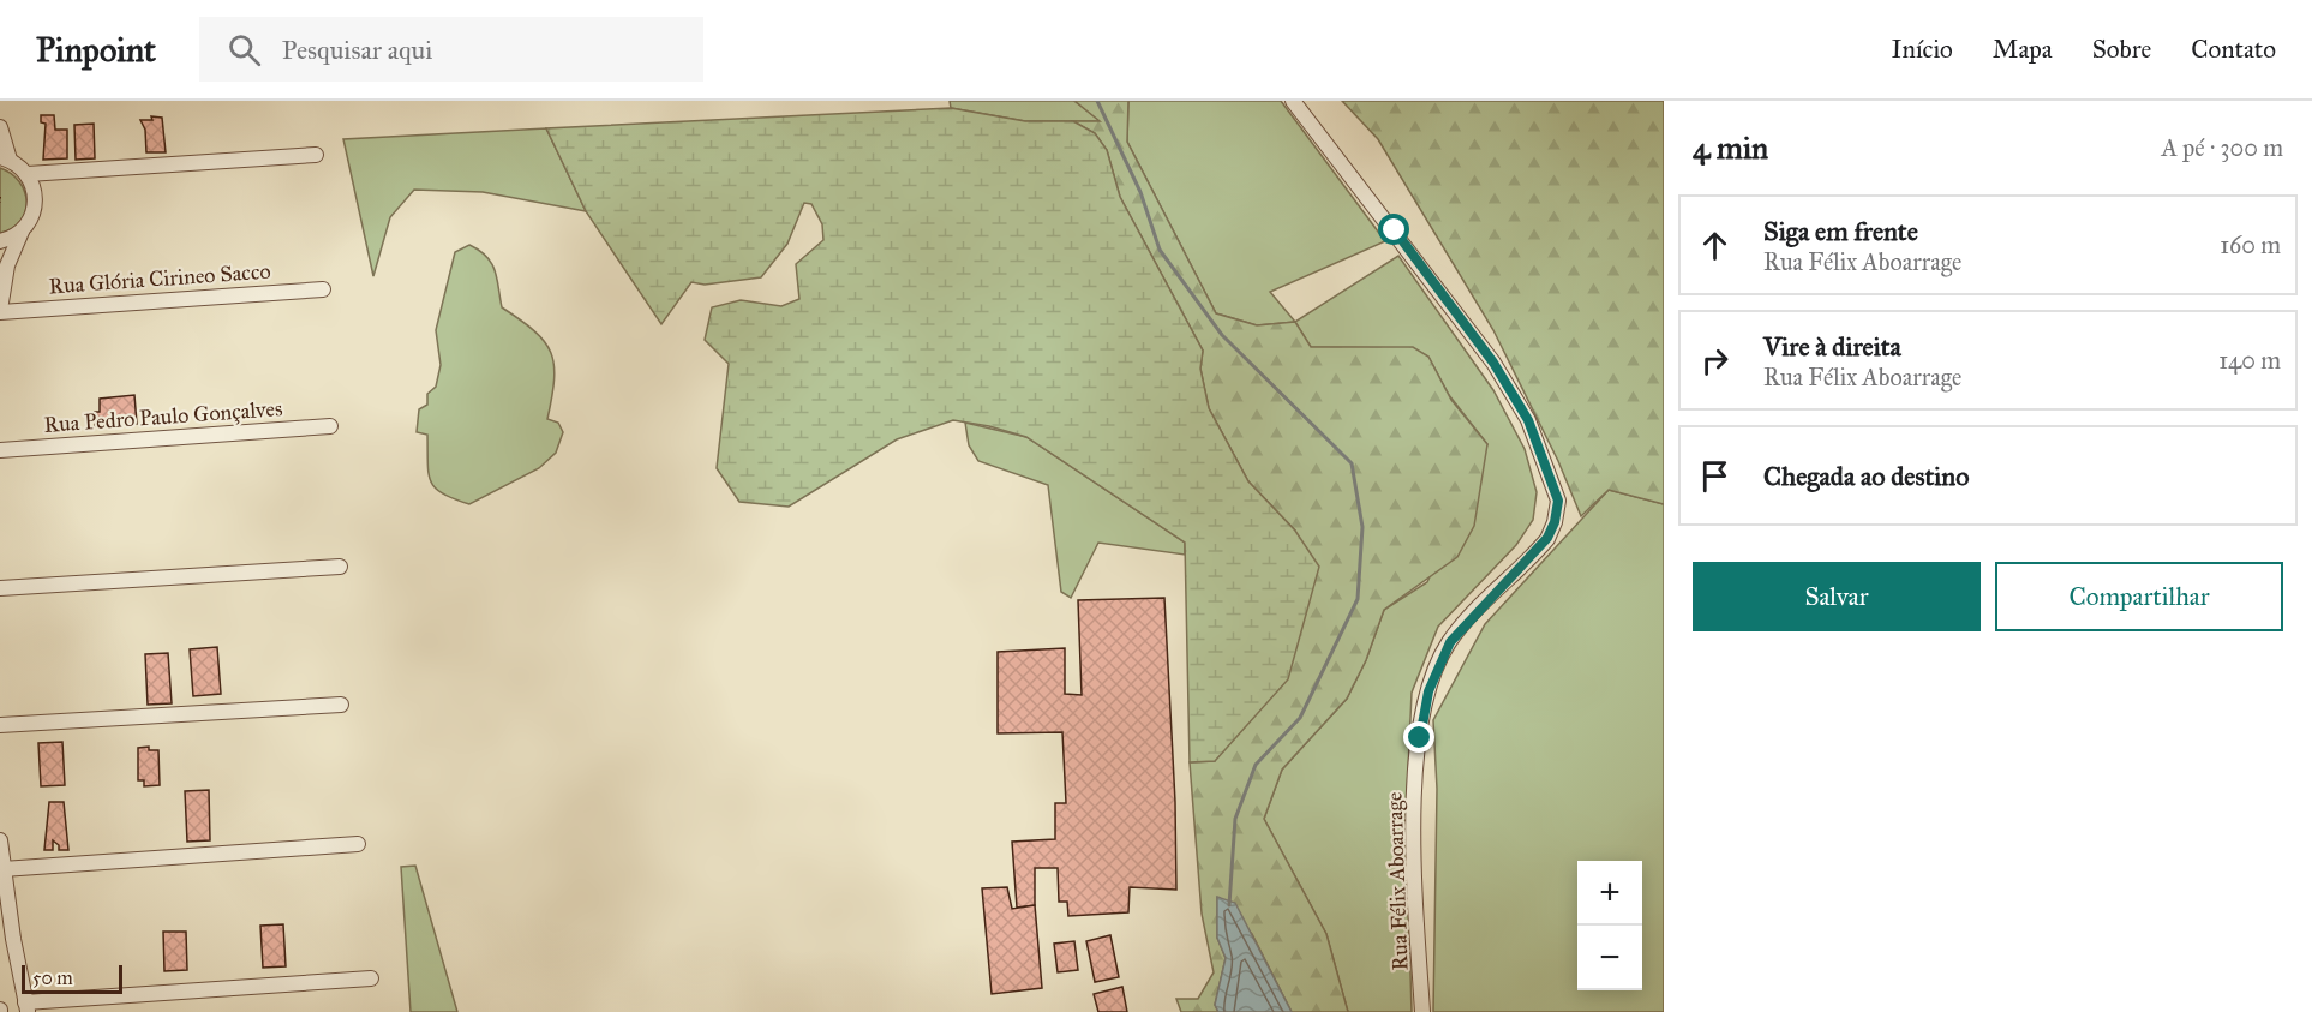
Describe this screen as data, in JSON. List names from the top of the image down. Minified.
{"streets":{"street":["Rua Glória Cirineo Sacco","Rua Pedro Paulo Gonçalves","Rua Félix Aboarrage"]},"scale_bar":"50 m","page":{"header":"Pinpoint","search":"Pesquisar aqui","nav":["Início","Mapa","Sobre","Contato"],"heading":["4 min","A pé · 300 m"],"list":[["Siga em frente","Rua Félix Aboarrage","160 m"],["Vire à direita","Rua Félix Aboarrage","140 m"],"Chegada ao destino"],"buttons":["Salvar","Compartilhar"],"map_buttons":["+","−"],"scale":"50 m"}}
